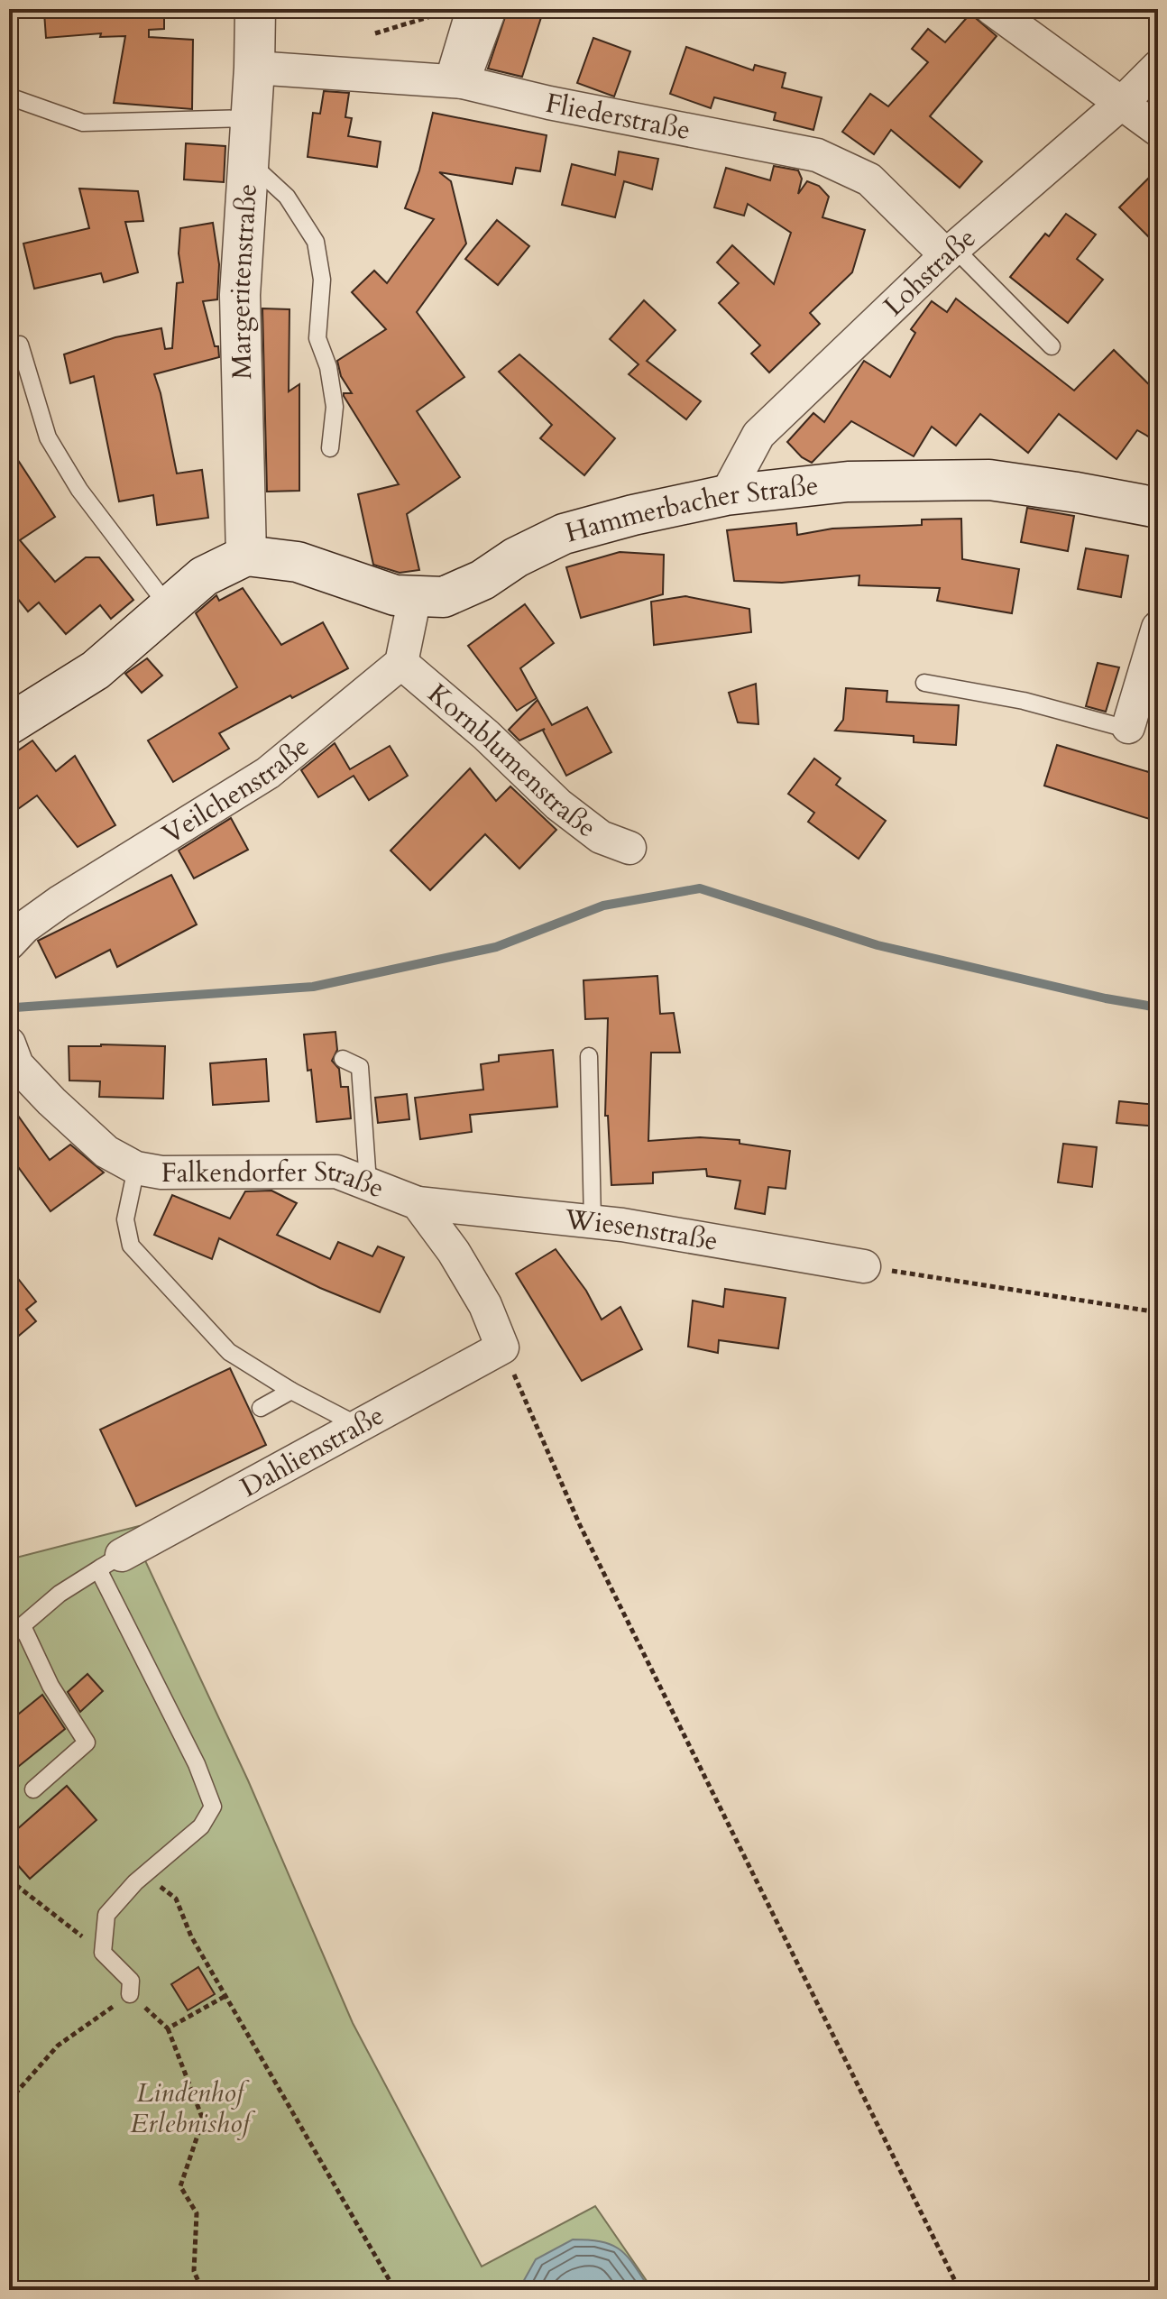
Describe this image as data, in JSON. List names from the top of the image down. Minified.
{"streets":{"main road":["Margeritenstraße","Hammerbacher Straße"],"street":["Fliederstraße","Lohstraße","Kornblumenstraße","Veilchenstraße","Falkendorfer Straße","Wiesenstraße","Dahlienstraße"]},"crossings":[["Fliederstraße","Lohstraße"],["Fliederstraße","Margeritenstraße"],["Lohstraße","Hammerbacher Straße"],["Margeritenstraße","Hammerbacher Straße"],["Kornblumenstraße","Veilchenstraße"],["Falkendorfer Straße","Wiesenstraße"],["Falkendorfer Straße","Dahlienstraße"]],"parks":["Lindenhof Erlebnishof"]}
